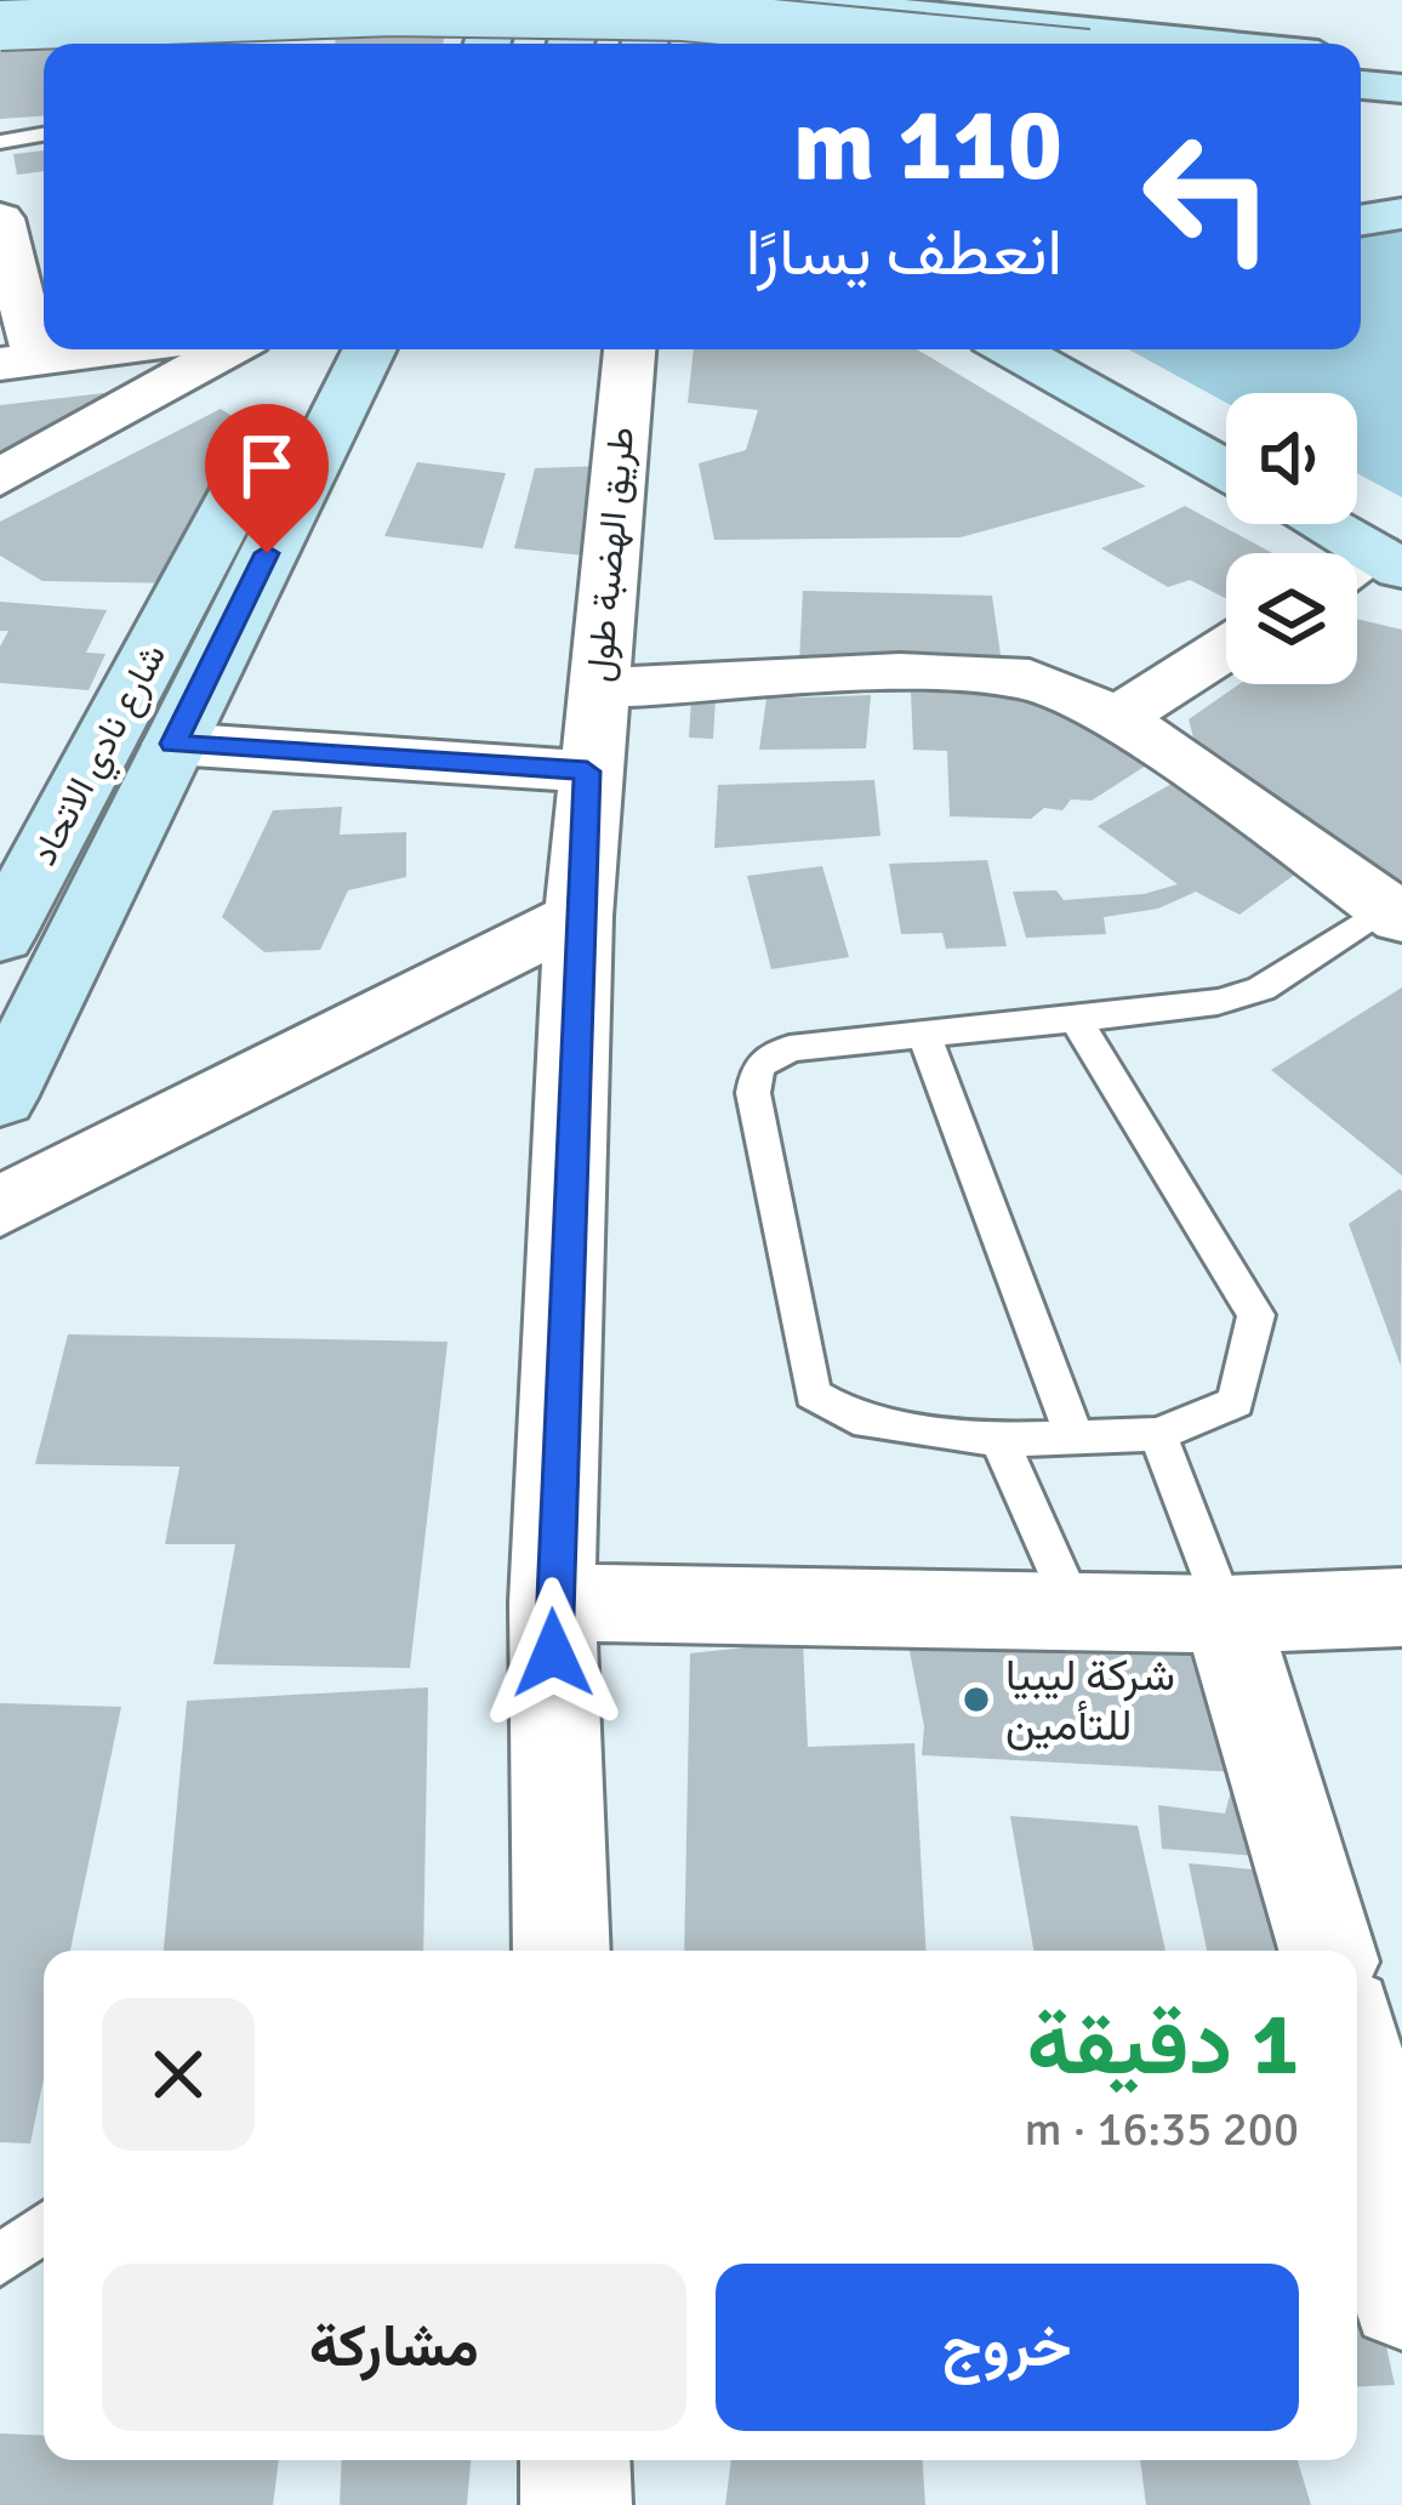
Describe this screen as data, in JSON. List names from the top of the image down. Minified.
{"streets":{"main road":["شارع نادي الاتحاد"],"street":["طريق الهضبة طول"]},"places":["شركة ليبيا للتأمين"],"page":{"turn":["110 m","انعطف يسارًا"],"heading":["1 دقيقة","200 m · 16:35"],"buttons":["خروج","مشاركة"]}}
